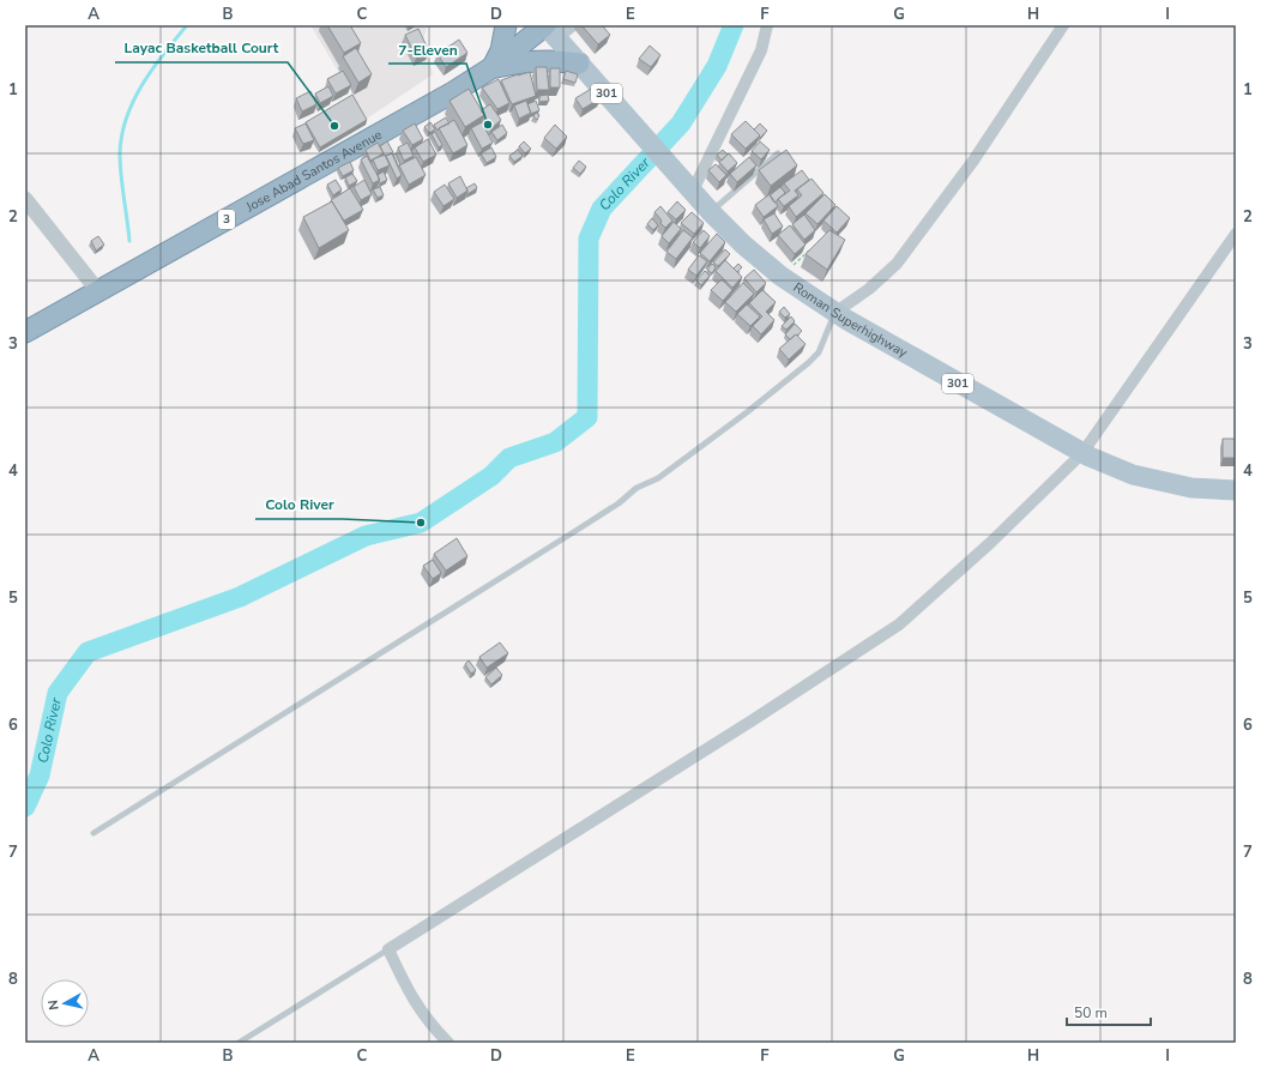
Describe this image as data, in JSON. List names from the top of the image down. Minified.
{"streets":{"highway":["Jose Abad Santos Avenue","3"],"main road":["301","Roman Superhighway"]},"crossings":[["Jose Abad Santos Avenue","Roman Superhighway"]],"water":["Colo River"],"places":["7-Eleven","Layac Basketball Court","Colo River"],"scale_bar":"50 m","north":"left","grid":{"columns":["A","B","C","D","E","F","G","H","I"],"rows":["1","2","3","4","5","6","7","8"]}}
